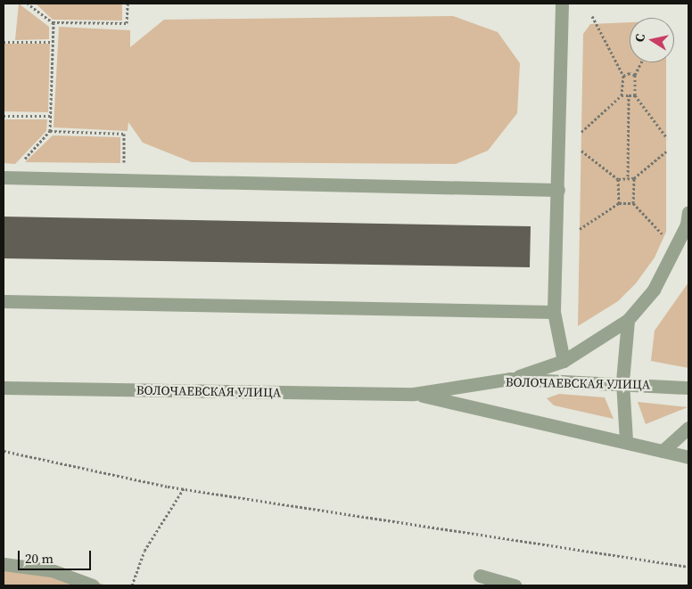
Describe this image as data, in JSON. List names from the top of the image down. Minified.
{"streets":{"street":["ВОЛОЧАЕВСКАЯ УЛИЦА"]},"scale_bar":"20 m","north":"left"}
